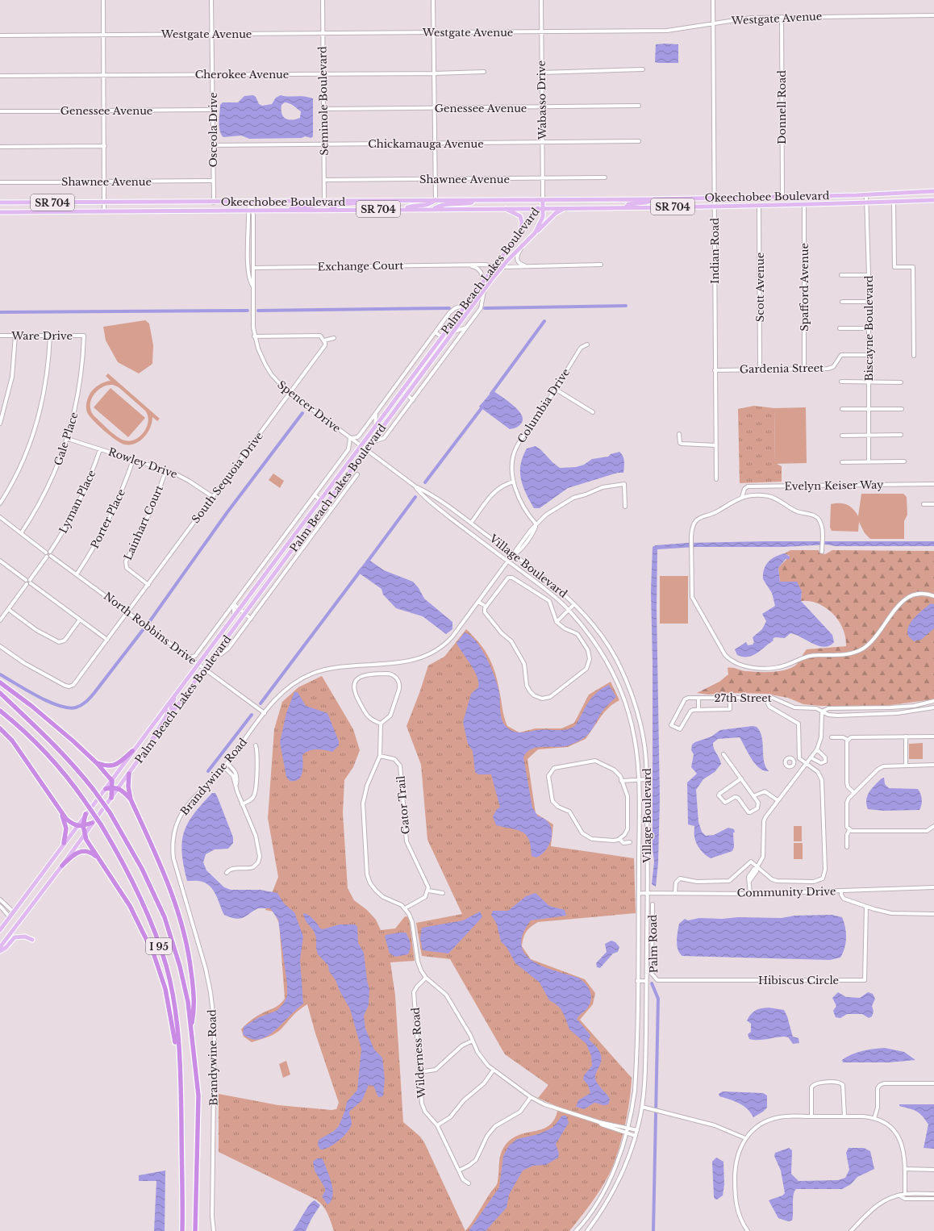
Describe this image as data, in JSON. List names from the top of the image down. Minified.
{"streets":{"highway":["I 95"],"main road":["Okeechobee Boulevard","SR 704","Palm Beach Lakes Boulevard"],"street":["Westgate Avenue","Cherokee Avenue","Wabasso Drive","Seminole Boulevard","Donnell Road","Genessee Avenue","Osceola Drive","Chickamauga Avenue","Shawnee Avenue","Indian Road","Exchange Court","Scott Avenue","Spafford Avenue","Biscayne Boulevard","Ware Drive","Gardenia Street","Columbia Drive","Spencer Drive","Gale Place","Rowley Drive","South Sequoia Drive","Evelyn Keiser Way","Lyman Place","Porter Place","Lainhart Court","Village Boulevard","North Robbins Drive","27th Street","Brandywine Road","Gator Trail","Community Drive","Palm Road","Hibiscus Circle","Wilderness Road"]},"crossings":[["Westgate Avenue","Wabasso Drive"],["Westgate Avenue","Seminole Boulevard"],["Westgate Avenue","Donnell Road"],["Westgate Avenue","Osceola Drive"],["Westgate Avenue","Indian Road"],["Cherokee Avenue","Seminole Boulevard"],["Cherokee Avenue","Osceola Drive"],["Wabasso Drive","Genessee Avenue"],["Wabasso Drive","Chickamauga Avenue"],["Wabasso Drive","Shawnee Avenue"],["Wabasso Drive","Okeechobee Boulevard"],["Wabasso Drive","Palm Beach Lakes Boulevard"],["Seminole Boulevard","Genessee Avenue"],["Seminole Boulevard","Chickamauga Avenue"],["Seminole Boulevard","Shawnee Avenue"],["Seminole Boulevard","Okeechobee Boulevard"],["Donnell Road","Okeechobee Boulevard"],["Genessee Avenue","Osceola Drive"],["Osceola Drive","Chickamauga Avenue"],["Osceola Drive","Shawnee Avenue"],["Osceola Drive","Okeechobee Boulevard"],["Okeechobee Boulevard","Indian Road"],["Okeechobee Boulevard","Palm Beach Lakes Boulevard"],["Okeechobee Boulevard","Scott Avenue"],["Okeechobee Boulevard","Spafford Avenue"],["Okeechobee Boulevard","Biscayne Boulevard"],["Okeechobee Boulevard","Spencer Drive"],["Indian Road","Gardenia Street"],["Exchange Court","Palm Beach Lakes Boulevard"],["Exchange Court","Spencer Drive"],["Palm Beach Lakes Boulevard","Spencer Drive"],["Palm Beach Lakes Boulevard","Village Boulevard"],["Palm Beach Lakes Boulevard","North Robbins Drive"],["Scott Avenue","Gardenia Street"],["Spafford Avenue","Gardenia Street"],["Biscayne Boulevard","Gardenia Street"],["Ware Drive","Gale Place"],["Columbia Drive","Brandywine Road"],["Spencer Drive","South Sequoia Drive"],["Spencer Drive","Village Boulevard"],["Gale Place","Rowley Drive"],["Gale Place","North Robbins Drive"],["Rowley Drive","South Sequoia Drive"],["Rowley Drive","Lyman Place"],["Rowley Drive","Porter Place"],["Rowley Drive","Lainhart Court"],["South Sequoia Drive","Lainhart Court"],["South Sequoia Drive","North Robbins Drive"],["Lyman Place","North Robbins Drive"],["Porter Place","North Robbins Drive"],["Village Boulevard","Brandywine Road"],["Village Boulevard","Community Drive"],["North Robbins Drive","Brandywine Road"],["Palm Road","Hibiscus Circle"]]}
